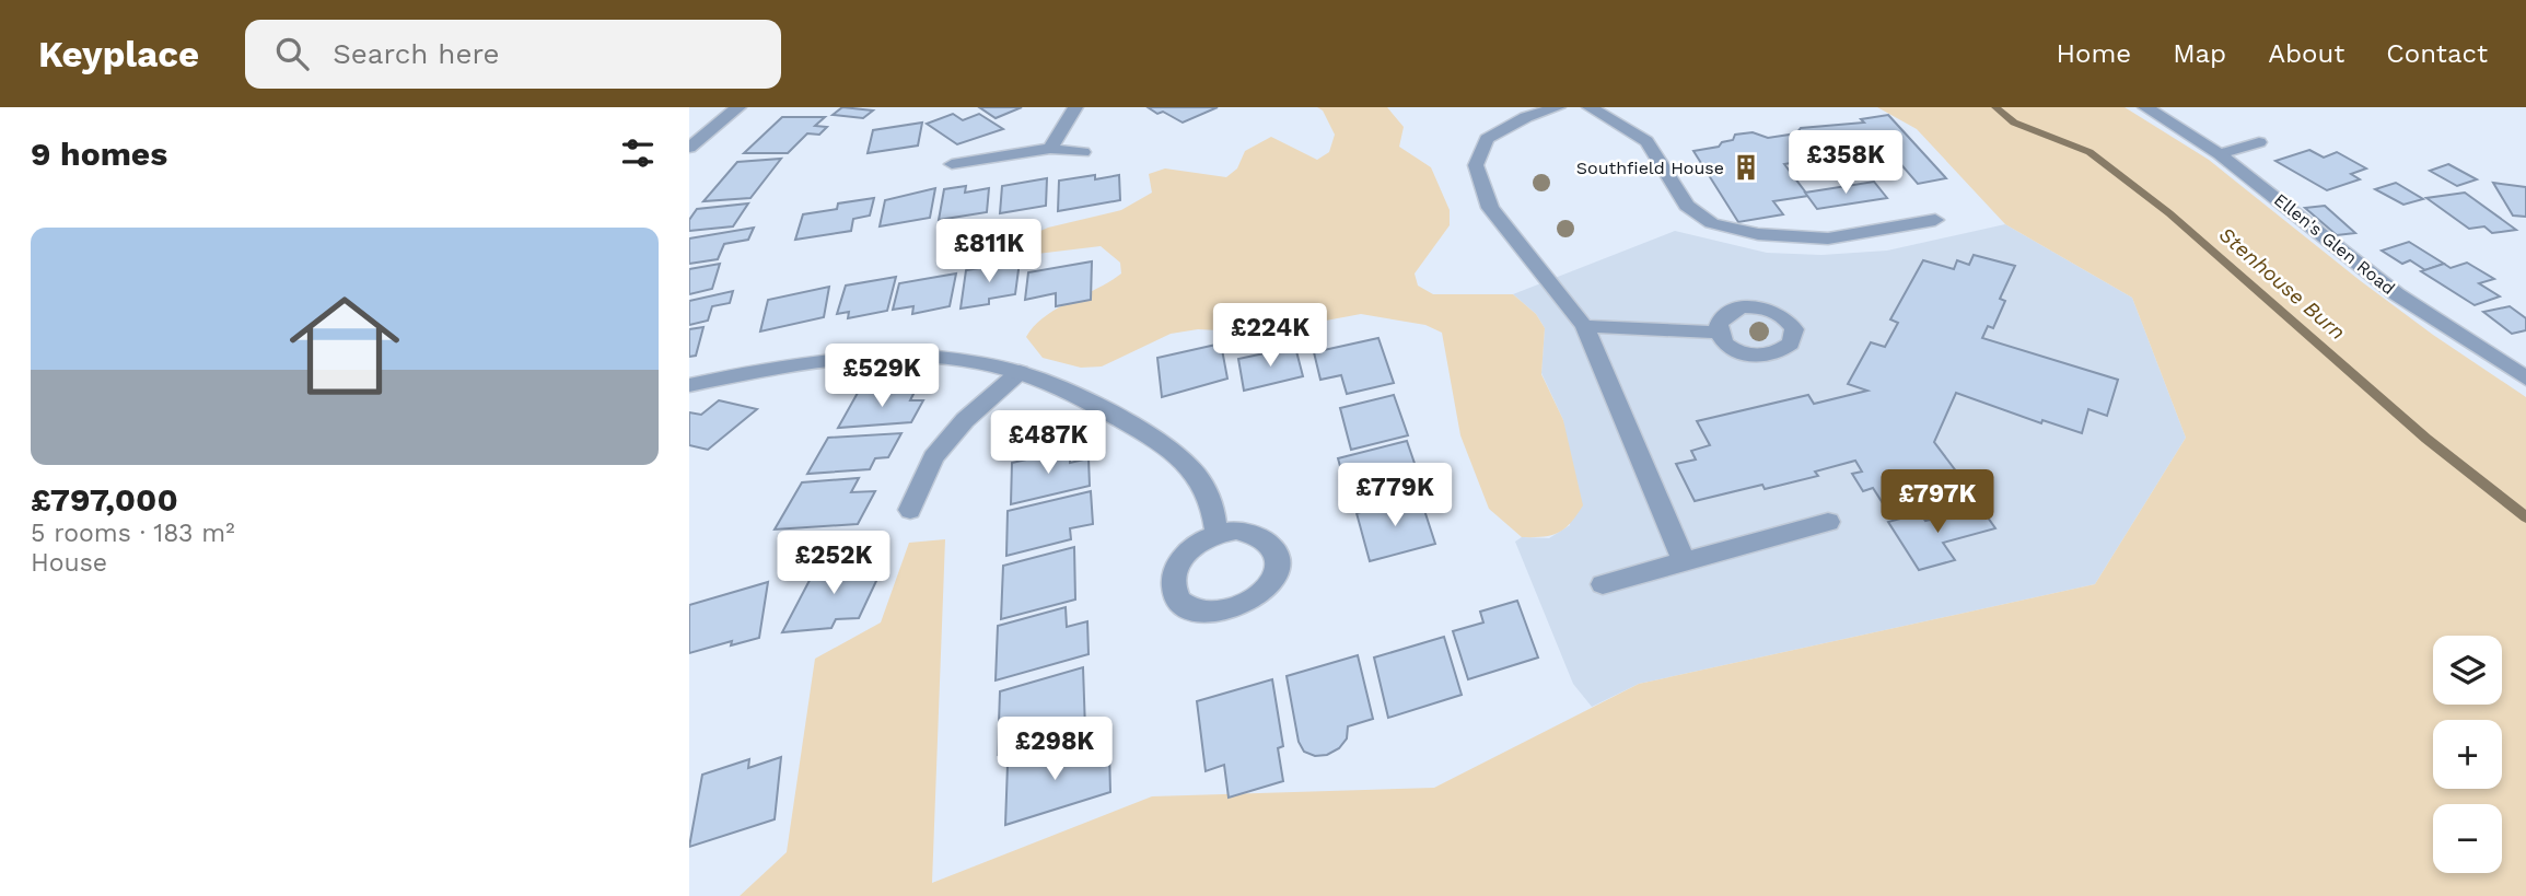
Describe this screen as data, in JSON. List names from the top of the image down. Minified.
{"streets":{"street":["Ellen's Glen Road"]},"water":["Stenhouse Burn"],"places":{"building":["Southfield House"]},"page":{"header":"Keyplace","search":"Search here","nav":["Home","Map","About","Contact"],"heading":"9 homes","price":["£358K","£811K","£224K","£529K","£487K","£779K","£797K","£252K","£298K"],"list":[{"name":"£797,000","note":"5 rooms · 183 m² · House"}],"map_buttons":["+","−"]}}
